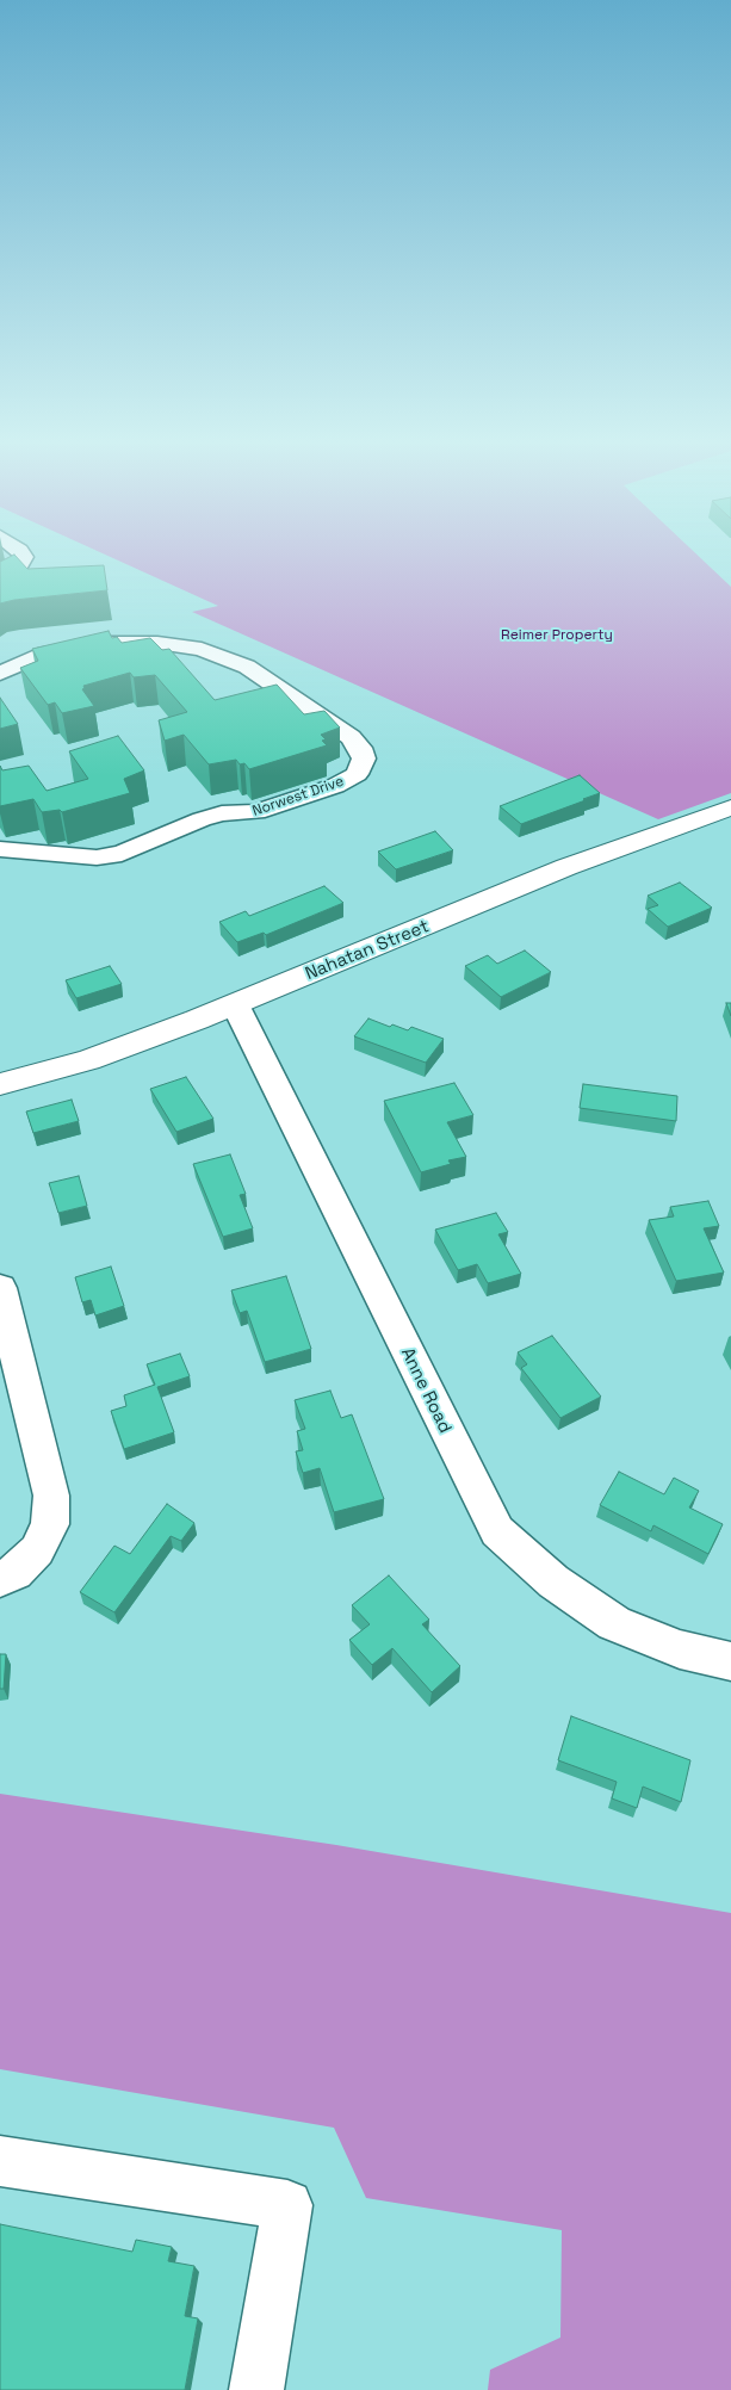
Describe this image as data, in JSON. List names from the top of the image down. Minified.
{"streets":{"main road":["Nahatan Street"],"street":["Norwest Drive","Anne Road"]},"crossings":[["Nahatan Street","Anne Road"]],"parks":["Reimer Property"]}
